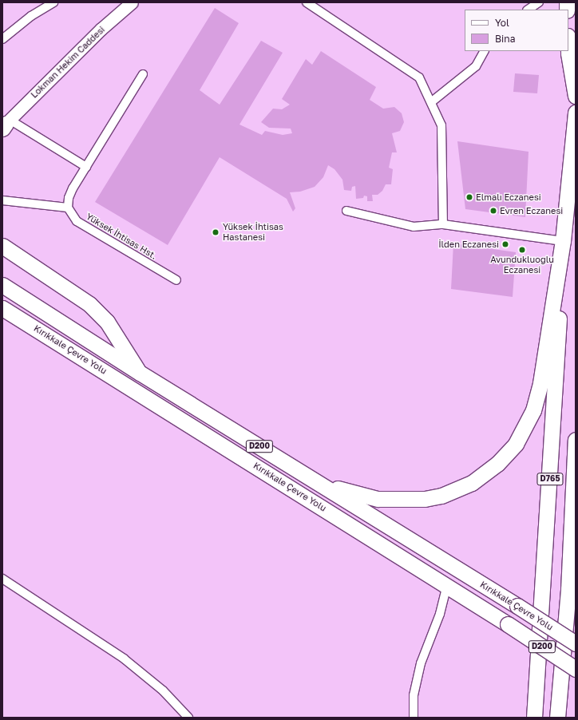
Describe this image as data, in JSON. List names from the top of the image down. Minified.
{"streets":{"highway":["Kırıkkale Çevre Yolu","D200","D765"],"street":["Lokman Hekim Caddesi","Yüksek İhtisas Hst."]},"places":["Elmalı Eczanesi","Evren Eczanesi","Yüksek İhtisas Hastanesi","İlden Eczanesi","Avundukluoğlu Eczanesi"],"legend":["Yol","Bina"]}
